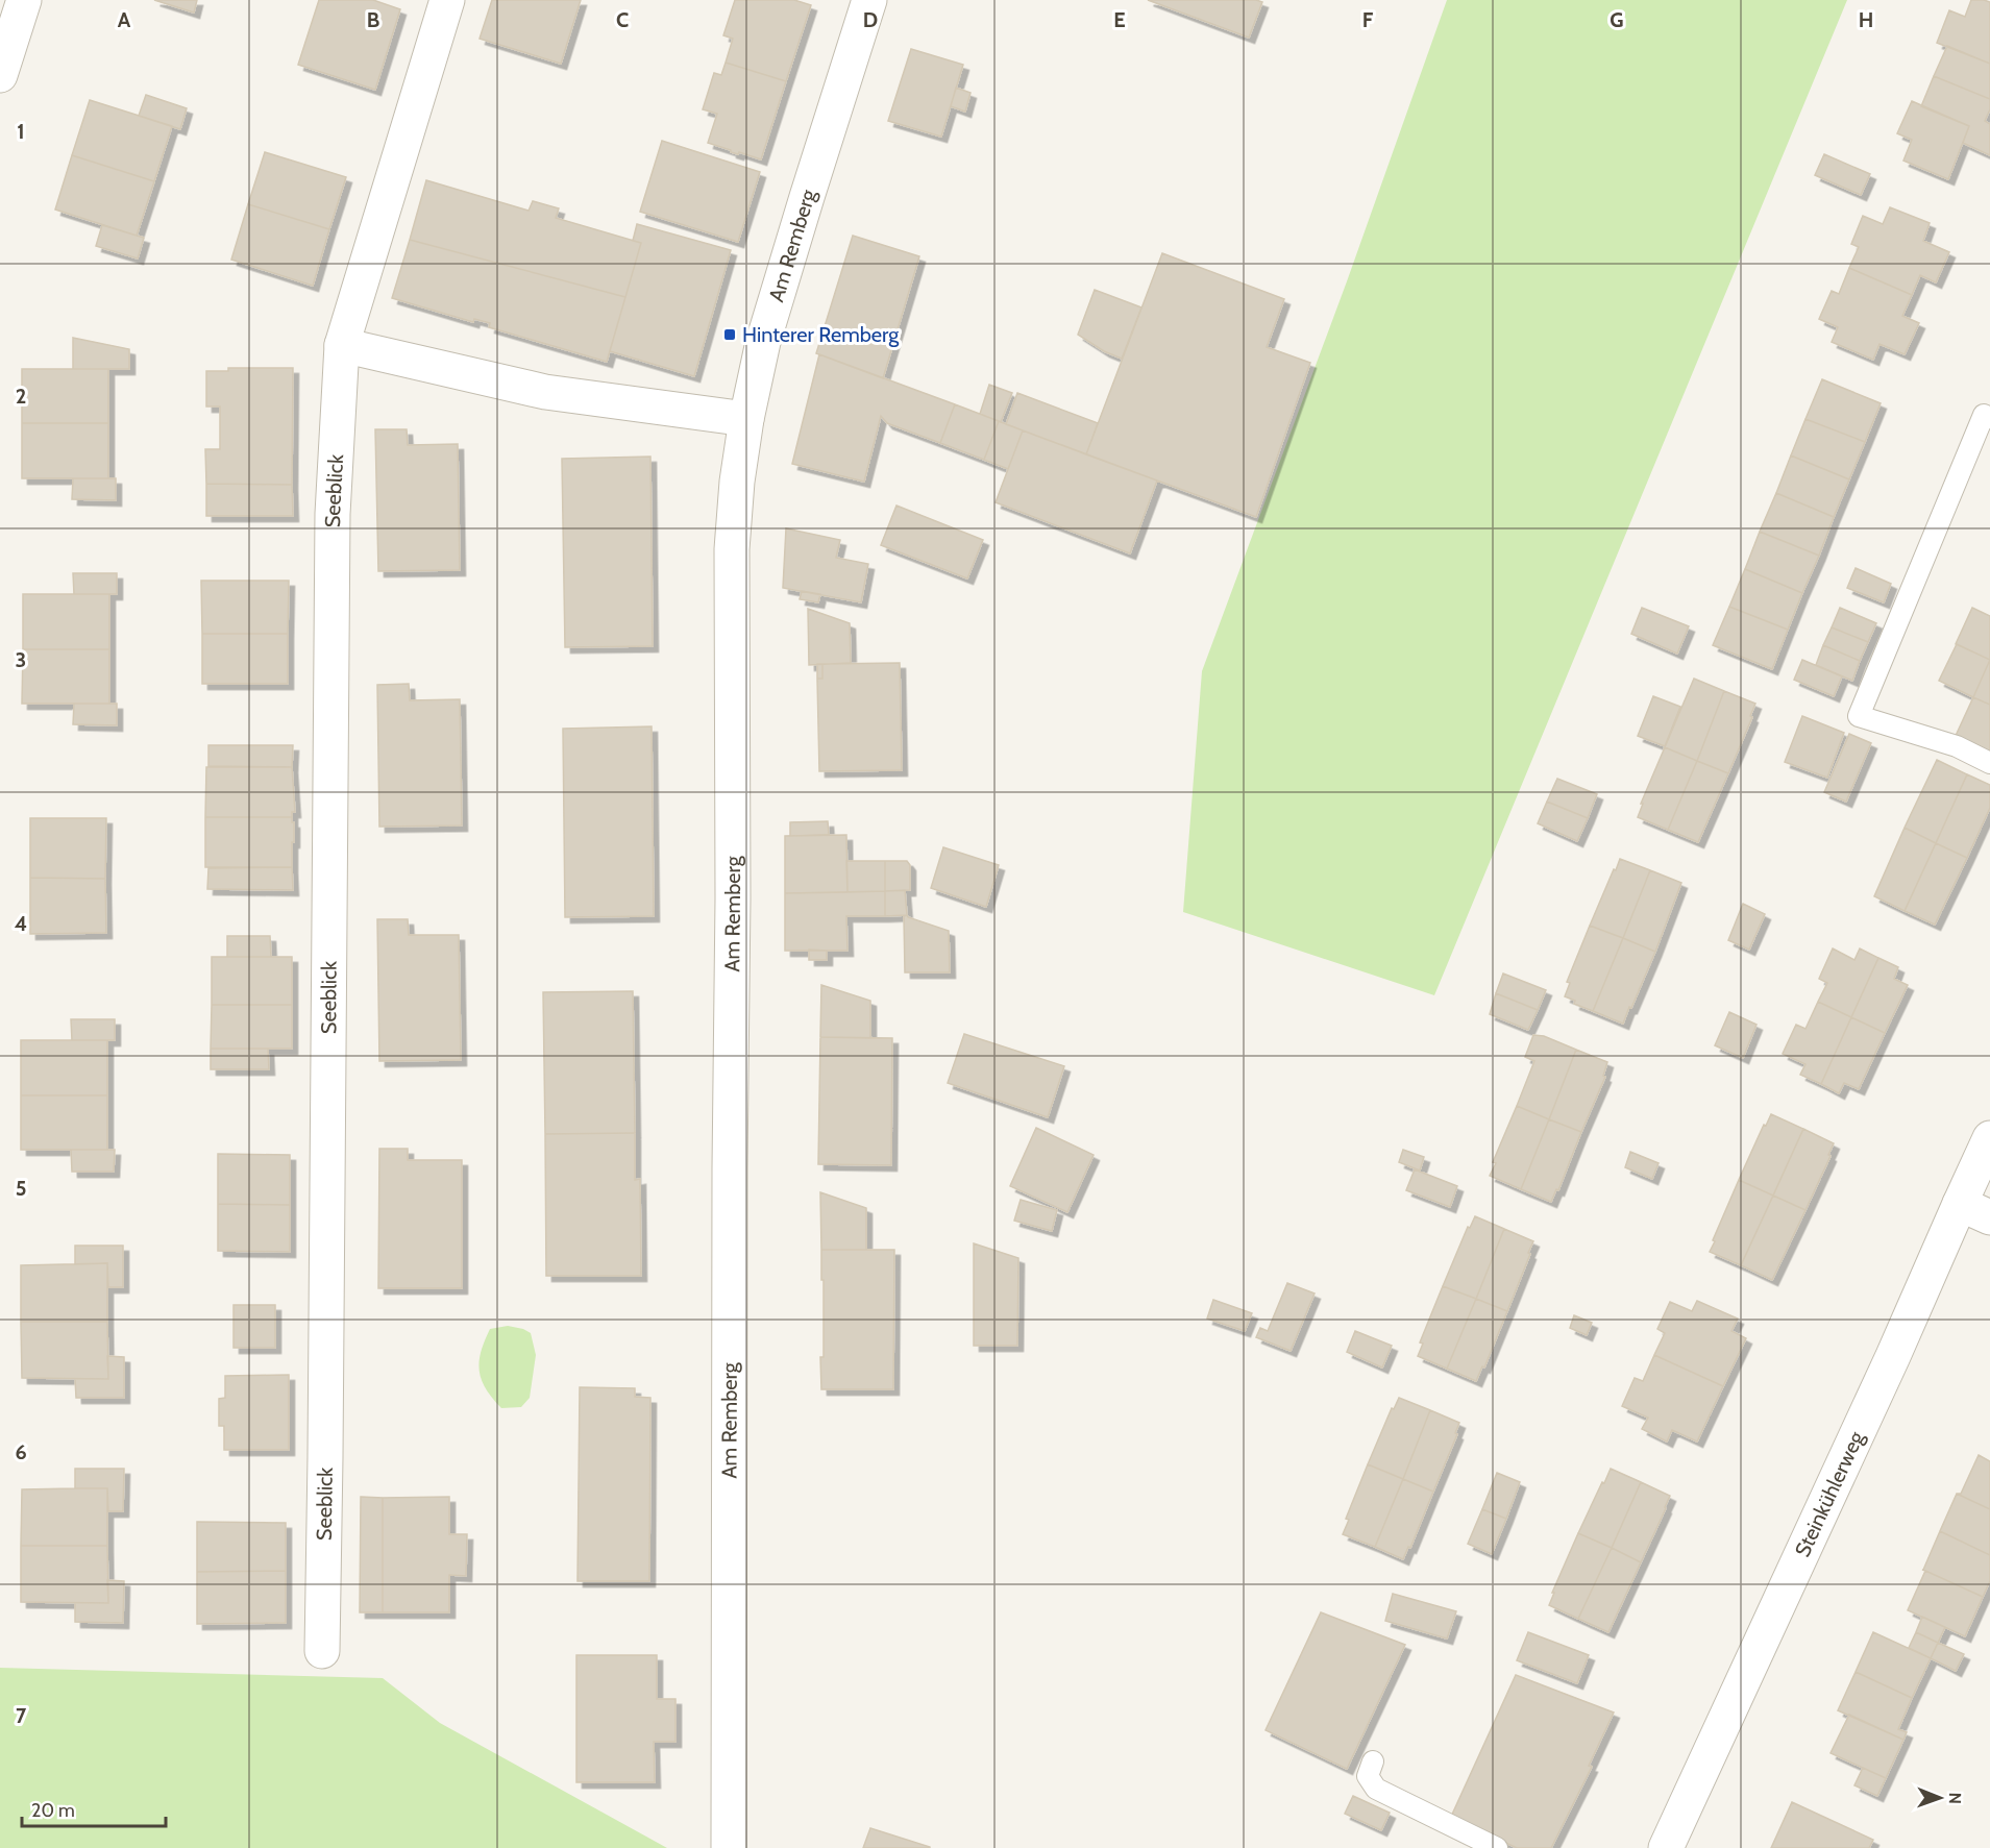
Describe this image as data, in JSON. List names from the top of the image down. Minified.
{"streets":{"street":["Am Remberg","Seeblick","Steinkühlerweg"]},"places":{"transit":["Hinterer Remberg"]},"scale_bar":"20 m","north":"right","grid":{"columns":["A","B","C","D","E","F","G","H"],"rows":["1","2","3","4","5","6","7"]}}
